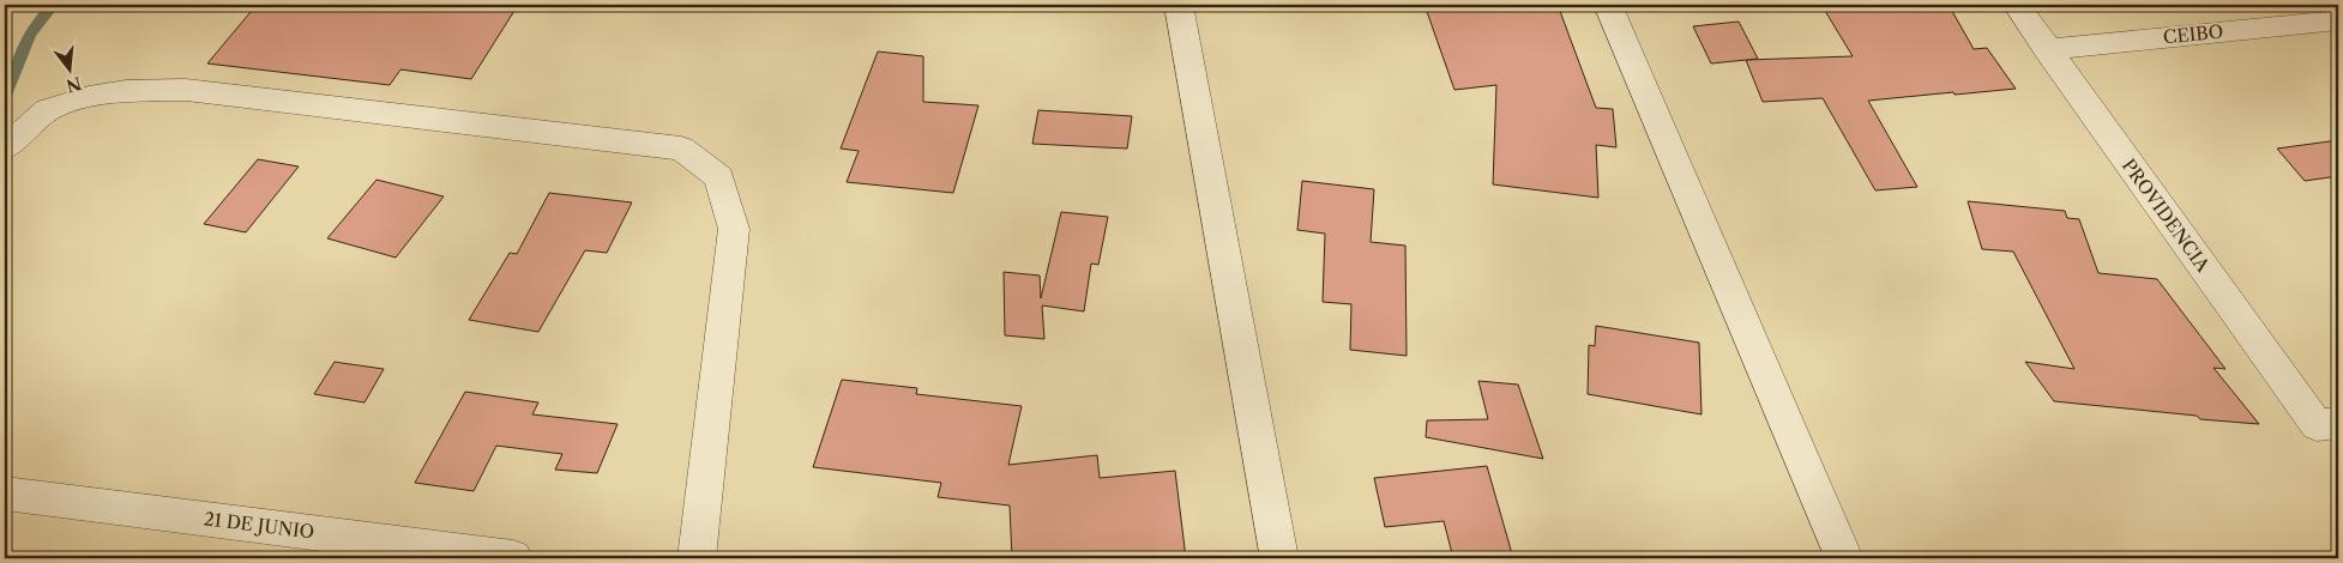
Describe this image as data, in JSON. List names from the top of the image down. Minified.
{"streets":{"street":["CEIBO","PROVIDENCIA","21 DE JUNIO"]},"crossings":[["CEIBO","PROVIDENCIA"]],"north":"bottom"}
